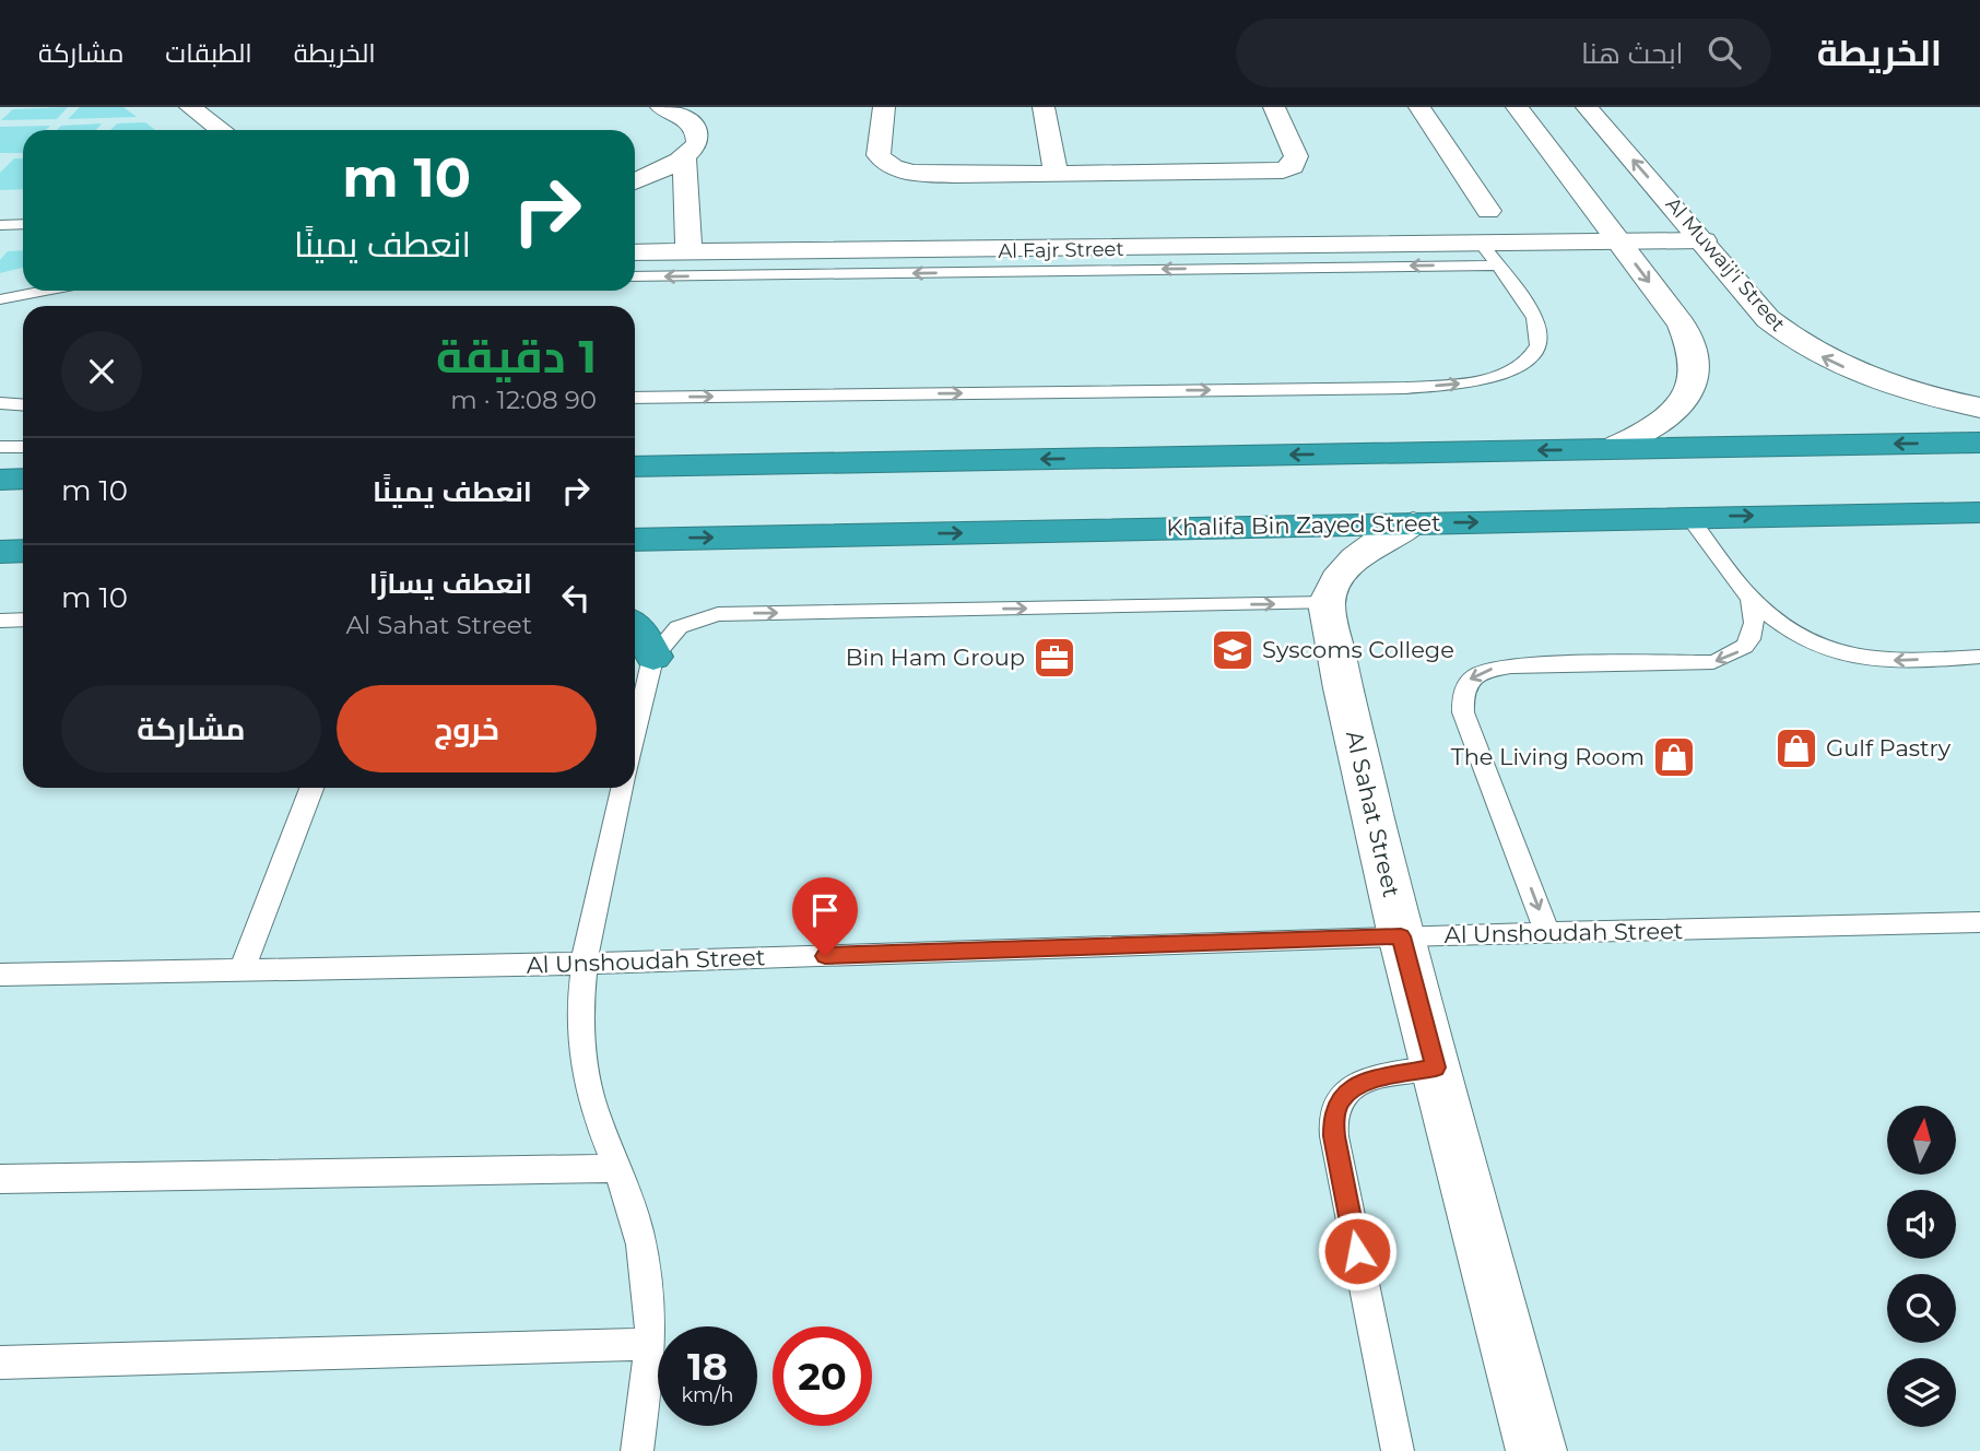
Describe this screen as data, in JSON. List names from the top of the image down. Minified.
{"streets":{"highway":["Khalifa Bin Zayed Street"],"street":["Al Muwaij'i Street","Al Sahat Street"],"lane":["Al Fajr Street","Al Unshoudah Street"]},"crossings":[["Al Sahat Street","Al Unshoudah Street"]],"one_way":["Al Fajr Street","Al Muwaij'i Street"],"places":{"school or university":["Syscoms College"],"office":["Bin Ham Group"],"shop":["Gulf Pastry","The Living Room"]},"north":"top","page":{"header":"الخريطة","search":"ابحث هنا","nav":["الخريطة","الطبقات","مشاركة"],"turn":["10 m","انعطف يمينًا"],"heading":["1 دقيقة","90 m · 12:08"],"list":[{"name":"انعطف يمينًا","value":"10 m"},{"name":"انعطف يسارًا","note":"Al Sahat Street","value":"10 m"}],"buttons":["خروج","مشاركة"],"speed":"18 km/h","limit":"20"}}
